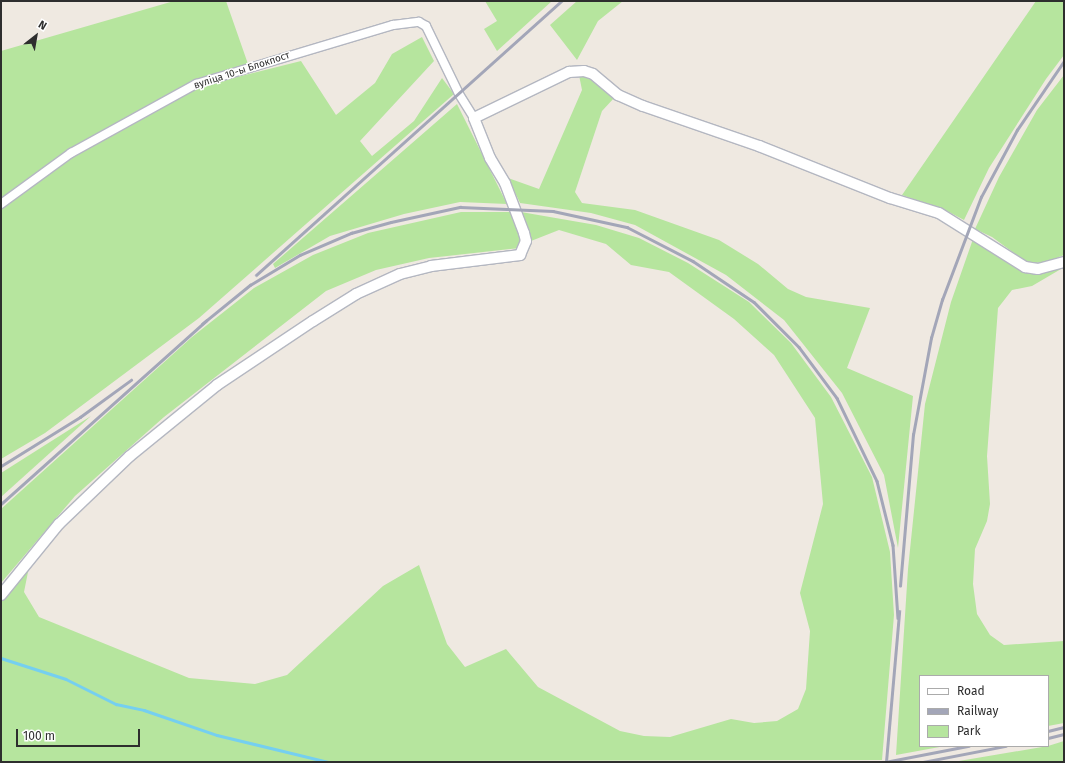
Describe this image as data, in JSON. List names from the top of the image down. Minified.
{"streets":{"street":["вуліца 10-ы Блокпост"]},"legend":["Road","Railway","Park"],"scale_bar":"100 m","north":"top right"}
